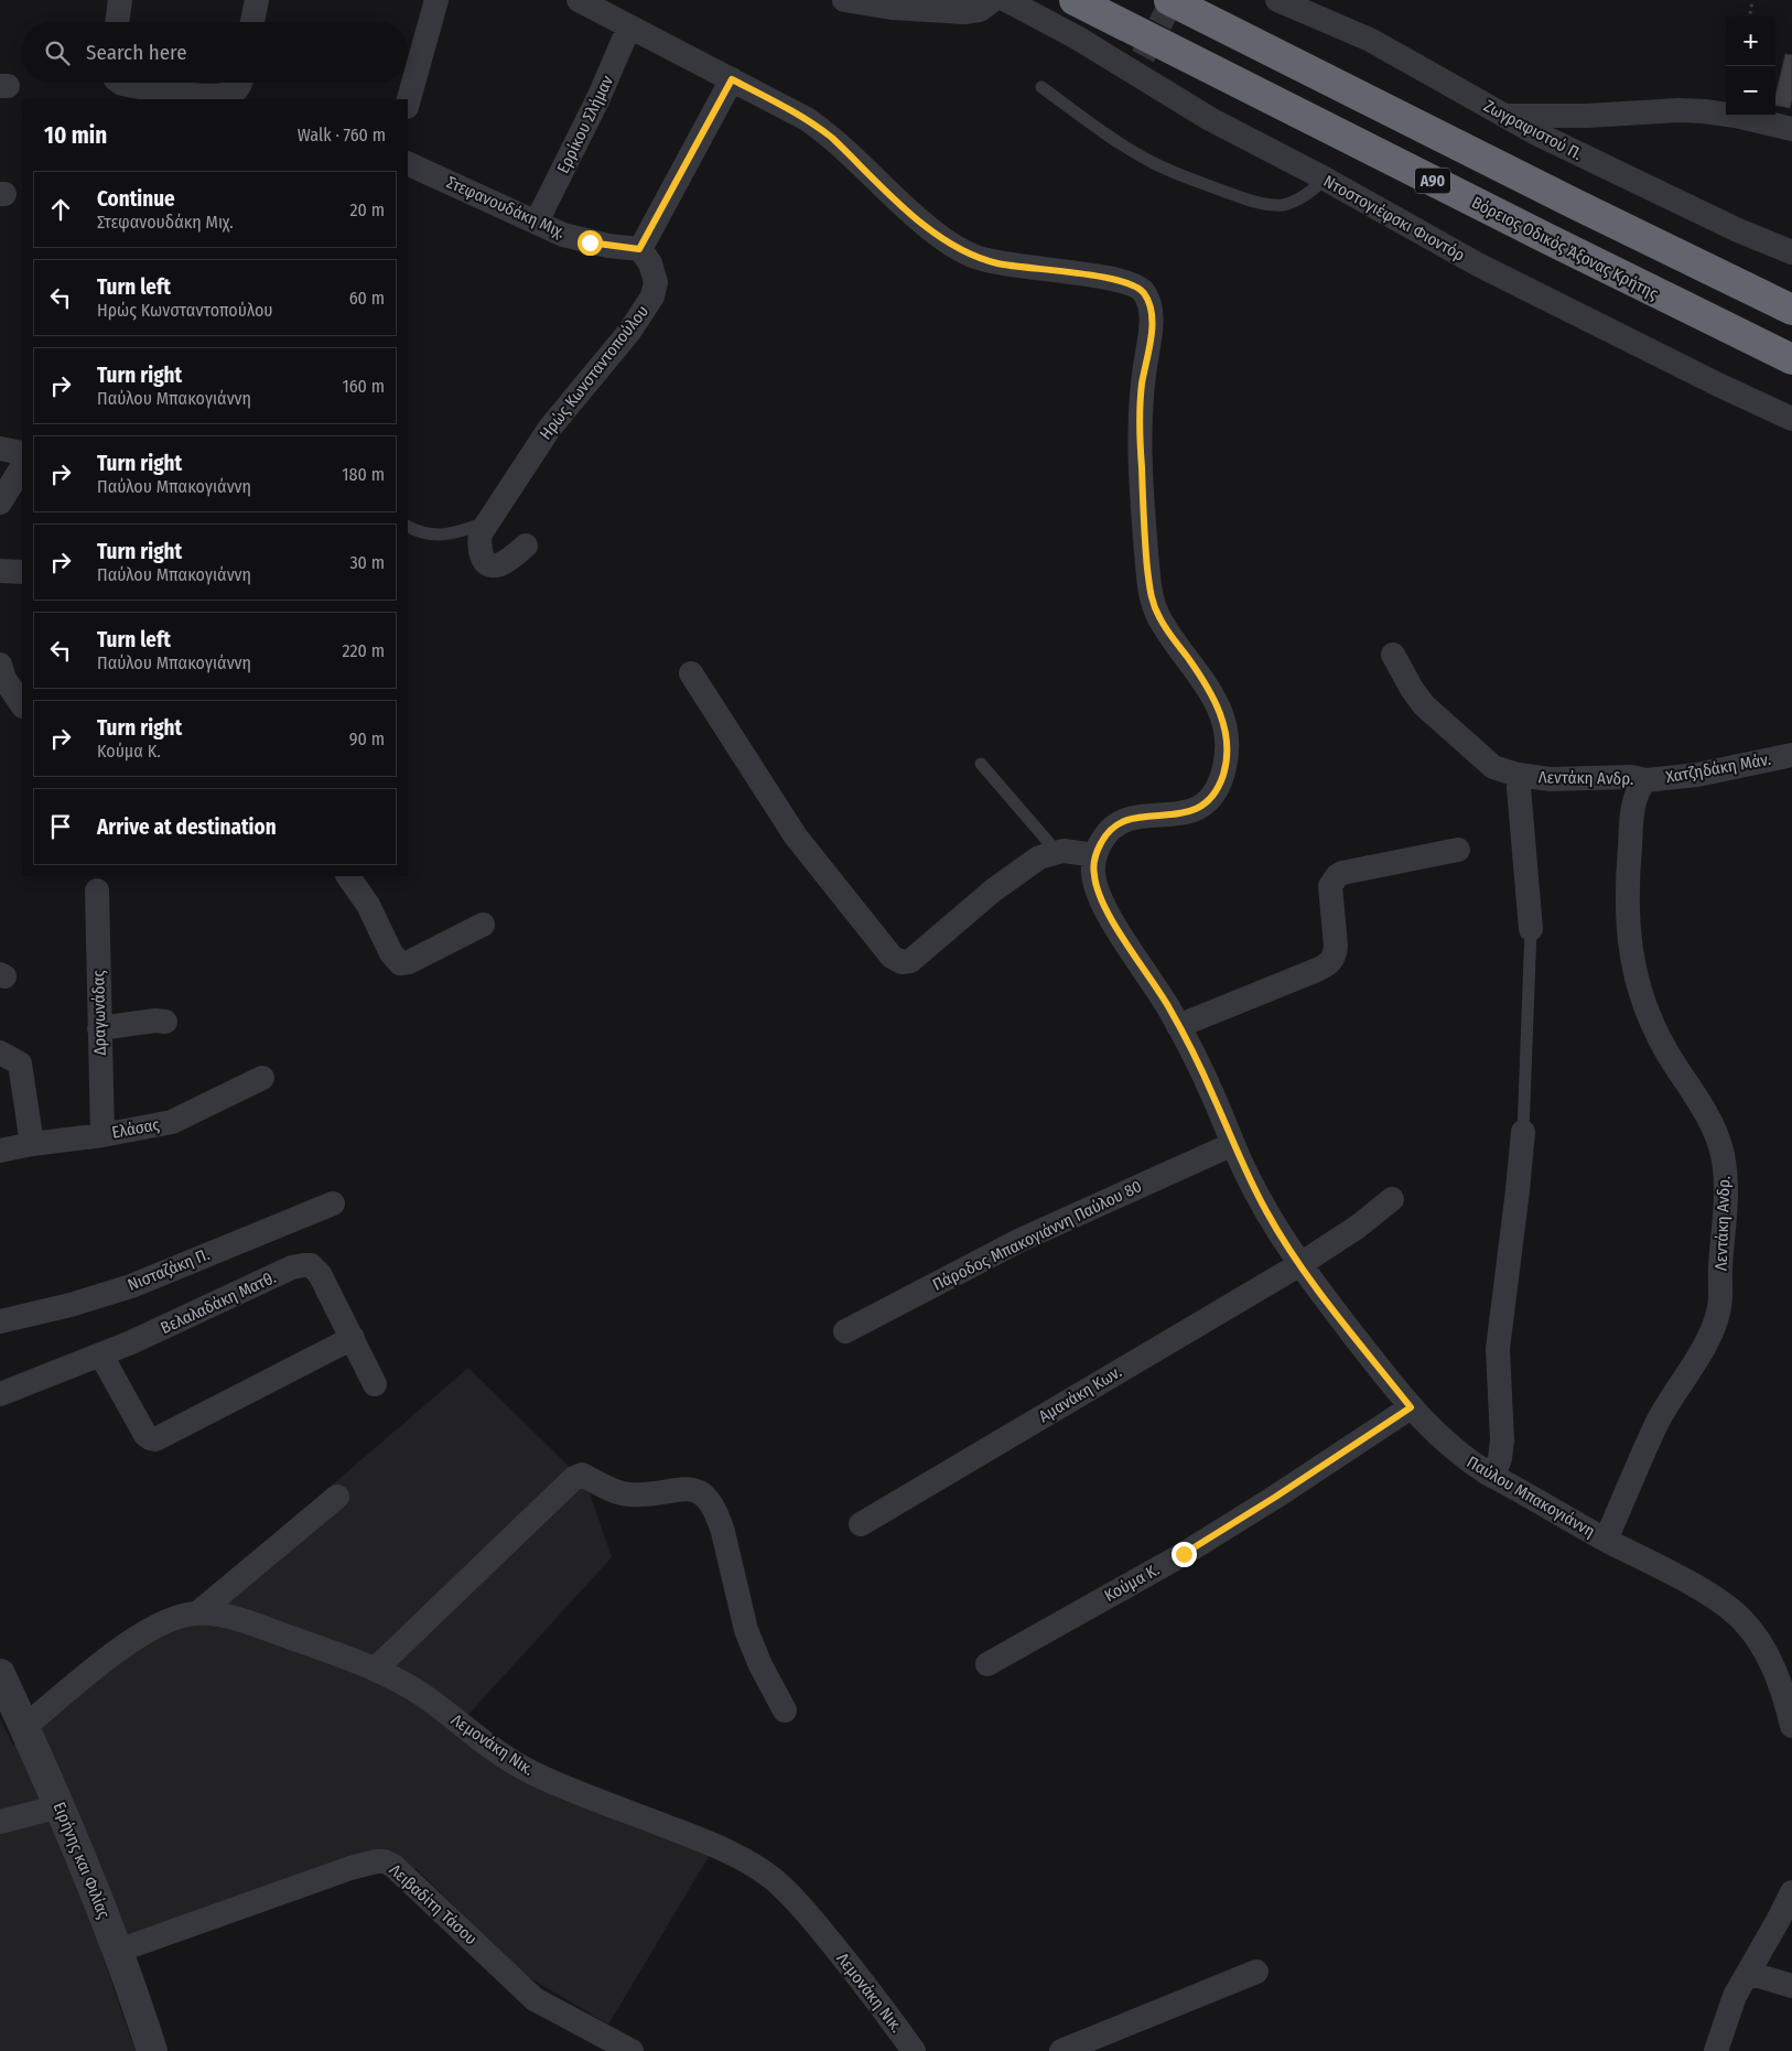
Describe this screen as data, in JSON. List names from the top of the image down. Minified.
{"streets":{"highway":["Α90","Βόρειος Οδικός Άξονας Κρήτης"],"street":["Ερρίκου Σλήμαν","Ζωγραφιστού Π.","Στεφανουδάκη Μιχ.","Ντοστογιέφσκι Φιοντόρ","Ηρώς Κωνσταντοπούλου","Χατζηδάκη Μάν.","Λεντάκη Ανδρ.","Δραγωνάδας","Ελάσας","Πάροδος Μπακογιάννη Παύλου 80","Νισταζάκη Π.","Βελαλαδάκη Ματθ.","Αμανάκη Κων.","Παύλου Μπακογιάννη","Κούμα Κ.","Λεμονάκη Νικ.","Ειρήνης και Φιλίας","Λειβαδίτη Τάσου"]},"crossings":[["Ερρίκου Σλήμαν","Στεφανουδάκη Μιχ."],["Στεφανουδάκη Μιχ.","Ηρώς Κωνσταντοπούλου"],["Χατζηδάκη Μάν.","Λεντάκη Ανδρ."],["Λεντάκη Ανδρ.","Παύλου Μπακογιάννη"],["Δραγωνάδας","Ελάσας"],["Πάροδος Μπακογιάννη Παύλου 80","Παύλου Μπακογιάννη"],["Αμανάκη Κων.","Παύλου Μπακογιάννη"],["Παύλου Μπακογιάννη","Κούμα Κ."],["Λεμονάκη Νικ.","Ειρήνης και Φιλίας"],["Ειρήνης και Φιλίας","Λειβαδίτη Τάσου"]],"page":{"map_buttons":["+","−"],"search":"Search here","heading":["10 min","Walk · 760 m"],"list":[["Continue","Στεφανουδάκη Μιχ.","20 m"],["Turn left","Ηρώς Κωνσταντοπούλου","60 m"],["Turn right","Παύλου Μπακογιάννη","160 m"],["Turn right","Παύλου Μπακογιάννη","180 m"],["Turn right","Παύλου Μπακογιάννη","30 m"],["Turn left","Παύλου Μπακογιάννη","220 m"],["Turn right","Κούμα Κ.","90 m"],"Arrive at destination"]}}
